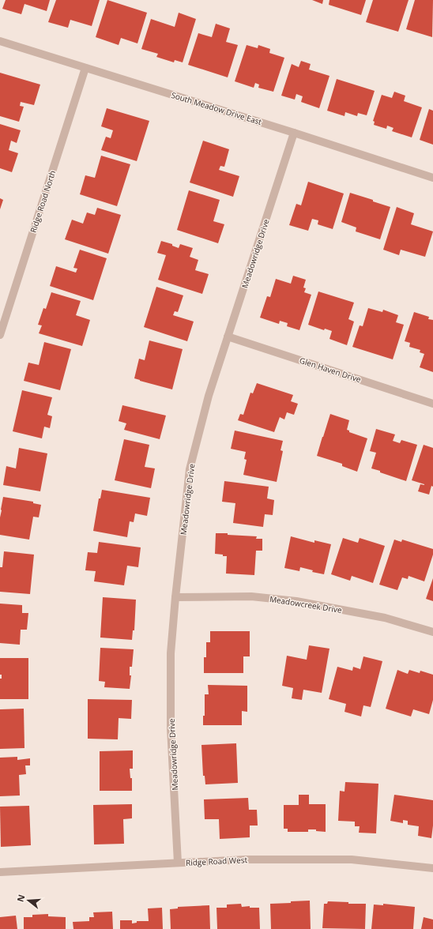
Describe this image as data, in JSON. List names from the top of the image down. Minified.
{"streets":{"street":["South Meadow Drive East","Ridge Road North","Meadowridge Drive","Glen Haven Drive","Meadowcreek Drive","Ridge Road West"]},"crossings":[["South Meadow Drive East","Ridge Road North"],["South Meadow Drive East","Meadowridge Drive"],["Meadowridge Drive","Glen Haven Drive"],["Meadowridge Drive","Meadowcreek Drive"],["Meadowridge Drive","Ridge Road West"]],"north":"left"}
